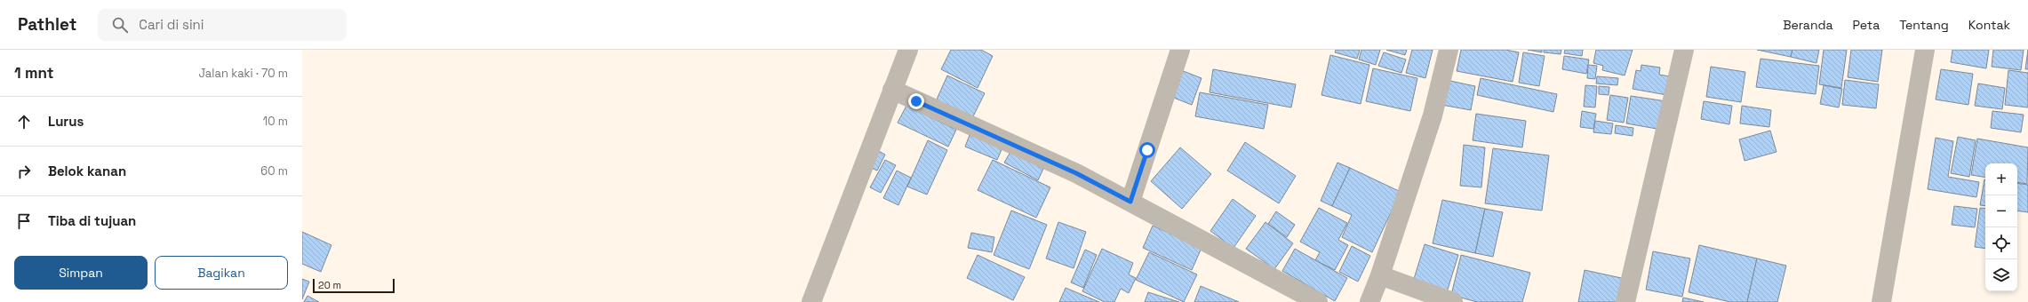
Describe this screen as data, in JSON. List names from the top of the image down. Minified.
{"scale_bar":"20 m","page":{"header":"Pathlet","search":"Cari di sini","nav":["Beranda","Peta","Tentang","Kontak"],"heading":["1 mnt","Jalan kaki · 70 m"],"list":[["Lurus","10 m"],["Belok kanan","60 m"],"Tiba di tujuan"],"map_buttons":["+","−"],"buttons":["Simpan","Bagikan"],"scale":"20 m"}}
